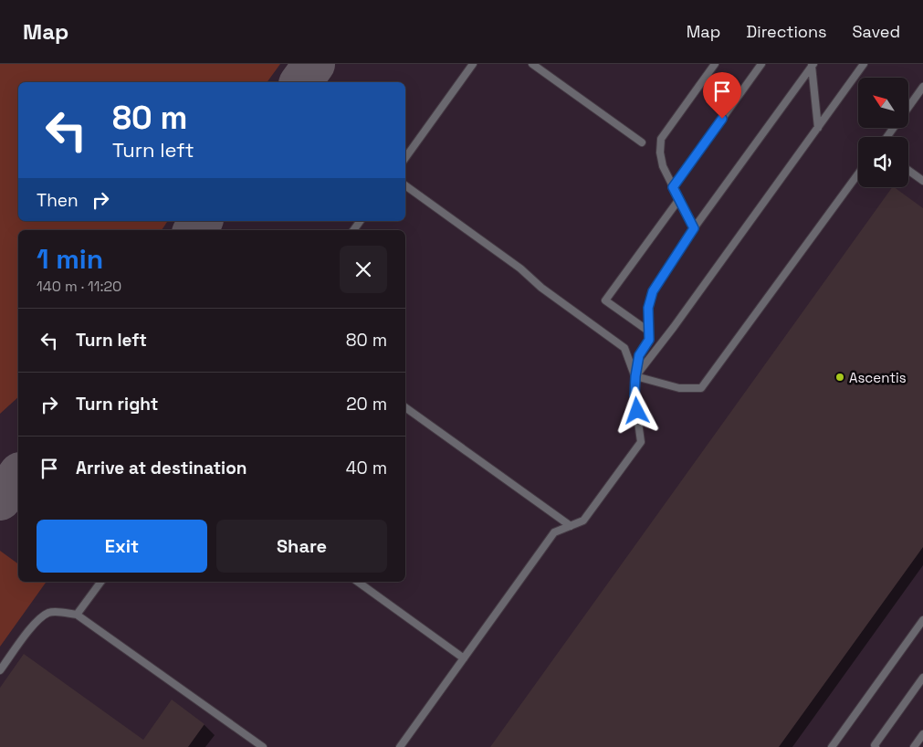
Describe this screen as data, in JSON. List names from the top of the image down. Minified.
{"places":["Ascentis"],"north":"top left","page":{"header":"Map","nav":["Map","Directions","Saved"],"turn":["80 m","Turn left"],"then":"Then","heading":["1 min","140 m · 11:20"],"list":[{"name":"Turn left","value":"80 m"},{"name":"Turn right","value":"20 m"},{"name":"Arrive at destination","value":"40 m"}],"buttons":["Exit","Share"]}}
